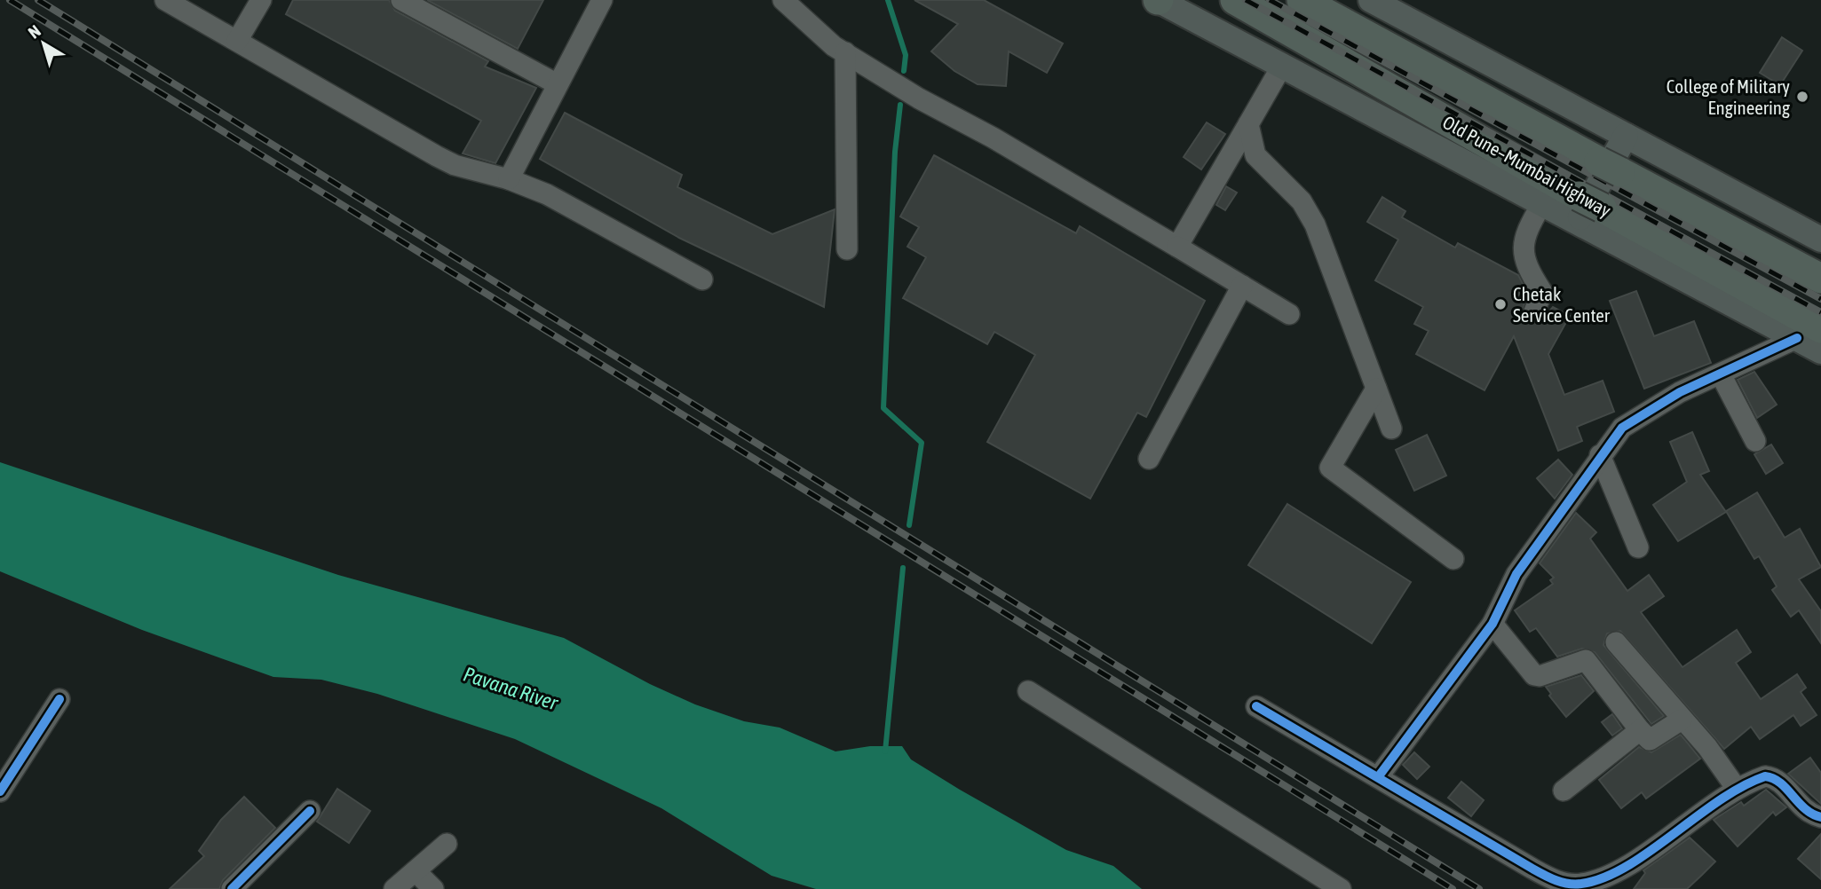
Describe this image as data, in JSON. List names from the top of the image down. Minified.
{"streets":{"highway":["Old Pune–Mumbai Highway"]},"water":["Pavana River"],"places":["College of Military Engineering","Chetak Service Center"],"north":"top left"}
